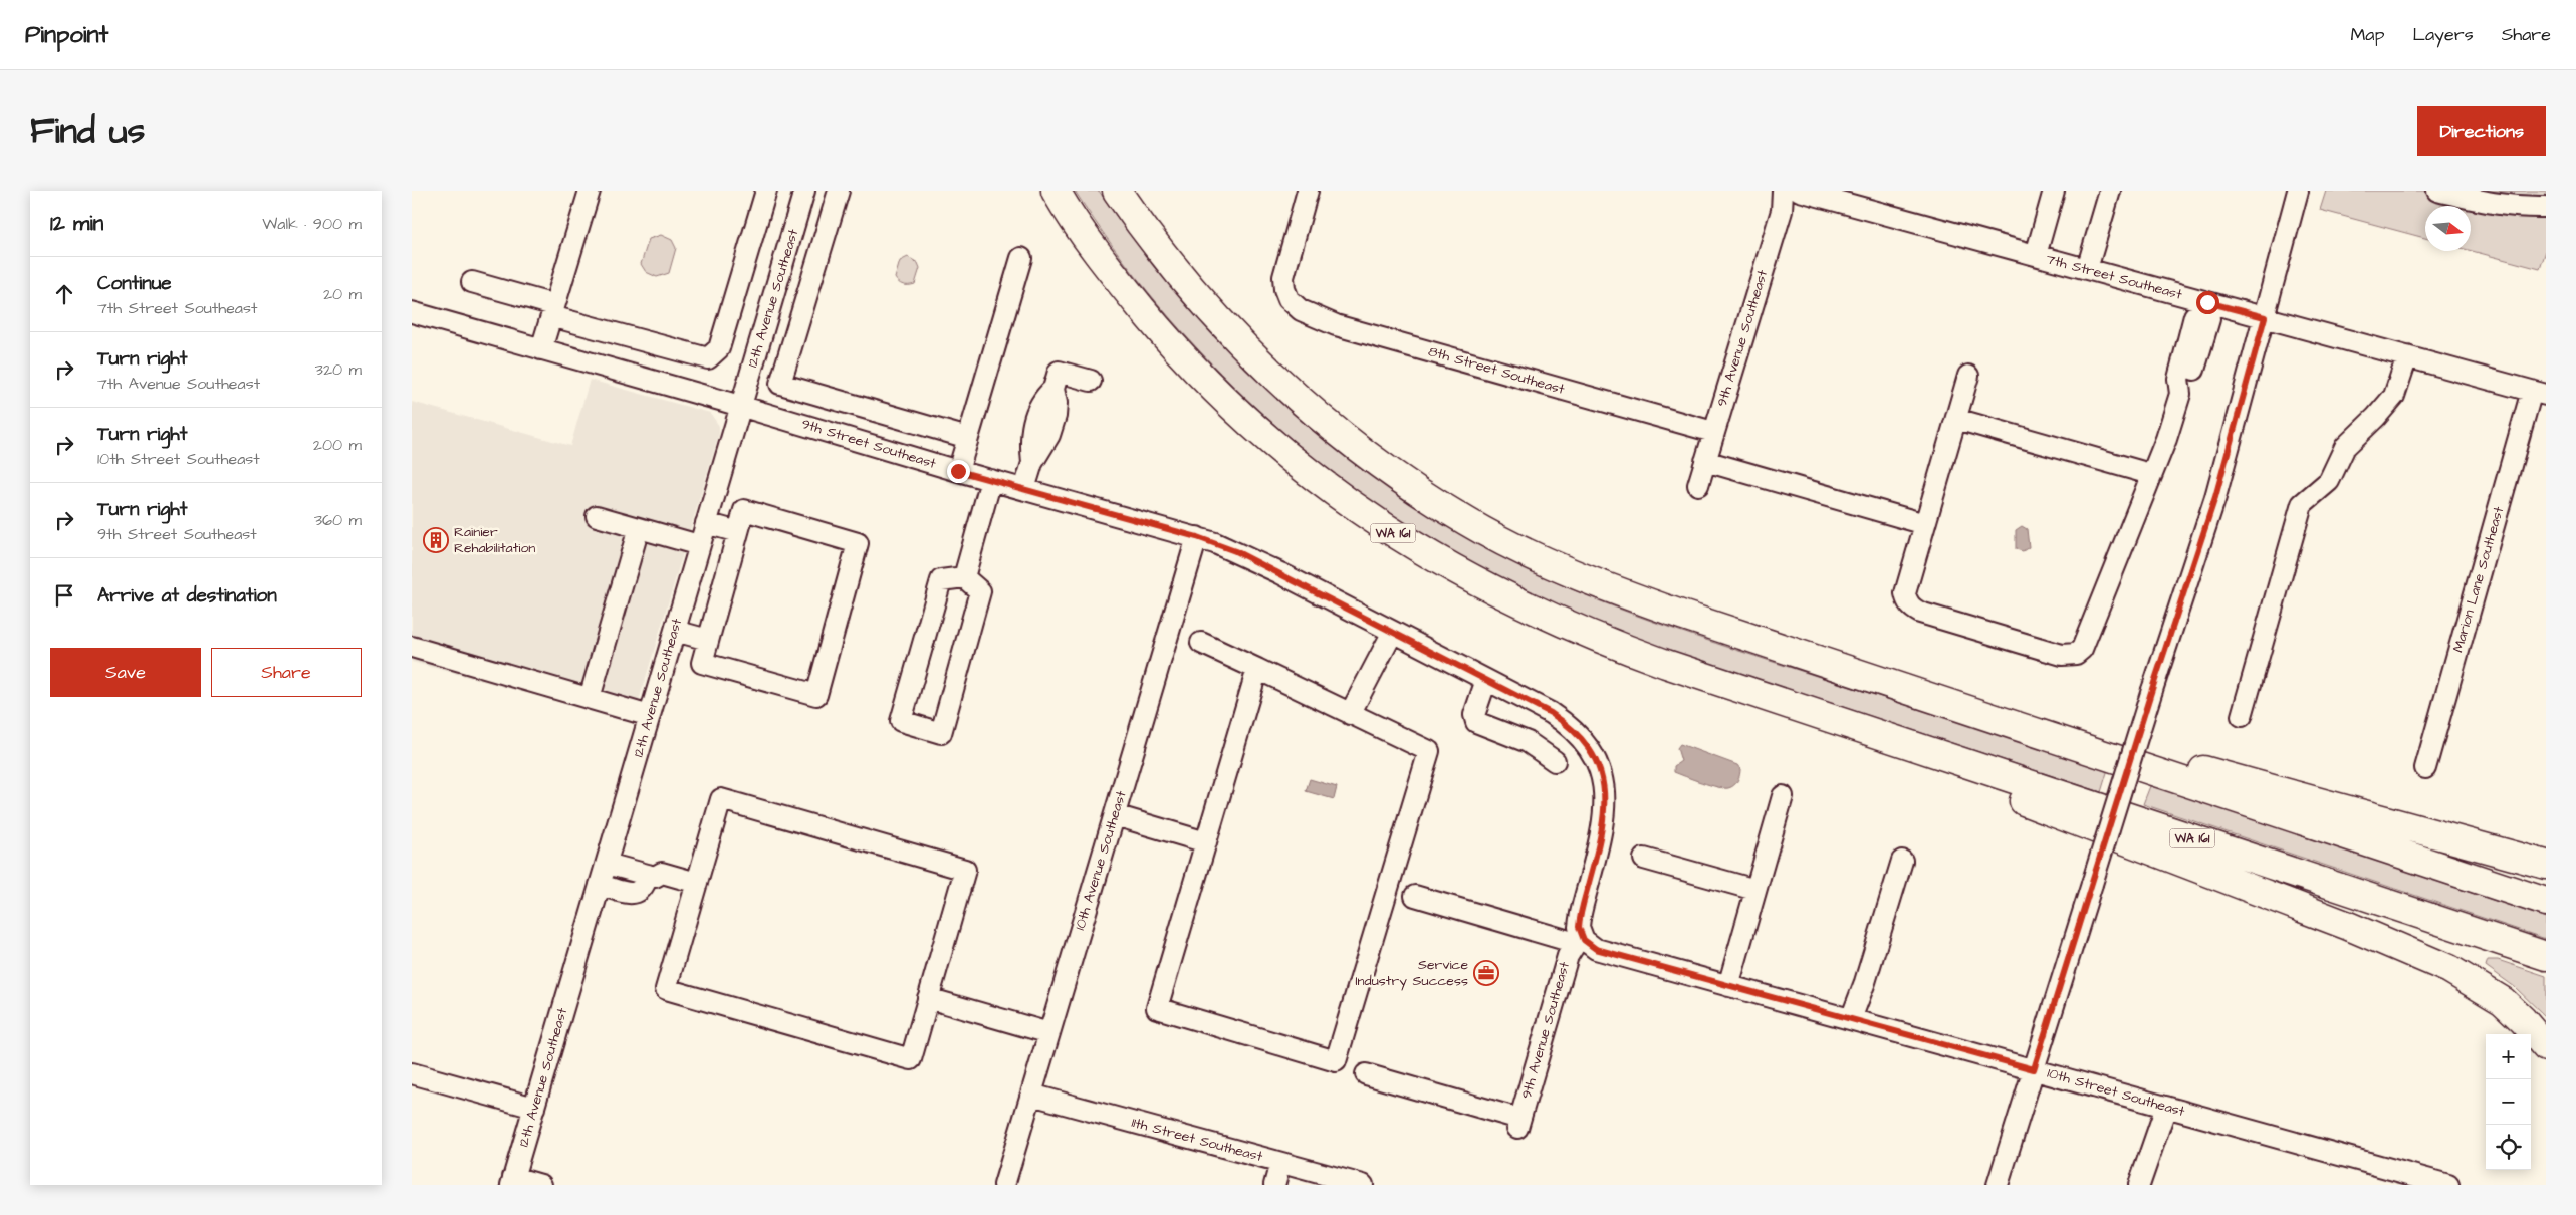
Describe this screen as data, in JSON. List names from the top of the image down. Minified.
{"streets":{"highway":["WA 161"],"street":["7th Street Southeast","12th Avenue Southeast","9th Avenue Southeast","8th Street Southeast","9th Street Southeast","Marion Lane Southeast","10th Avenue Southeast","10th Street Southeast","11th Street Southeast"]},"crossings":[["7th Street Southeast","Marion Lane Southeast"],["12th Avenue Southeast","9th Street Southeast"],["9th Avenue Southeast","8th Street Southeast"],["9th Avenue Southeast","9th Street Southeast"],["9th Avenue Southeast","10th Street Southeast"],["9th Street Southeast","10th Avenue Southeast"],["9th Street Southeast","10th Street Southeast"],["10th Avenue Southeast","11th Street Southeast"]],"places":{"building":["Rainier Rehabilitation"],"office":["Service Industry Success"]},"north":"right","page":{"header":"Pinpoint","nav":["Map","Layers","Share"],"title":"Find us","buttons":["Directions",["Save","Share"]],"heading":["12 min","Walk · 900 m"],"list":[["Continue","7th Street Southeast","20 m"],["Turn right","7th Avenue Southeast","320 m"],["Turn right","10th Street Southeast","200 m"],["Turn right","9th Street Southeast","360 m"],"Arrive at destination"],"map_buttons":["+","−"]}}
